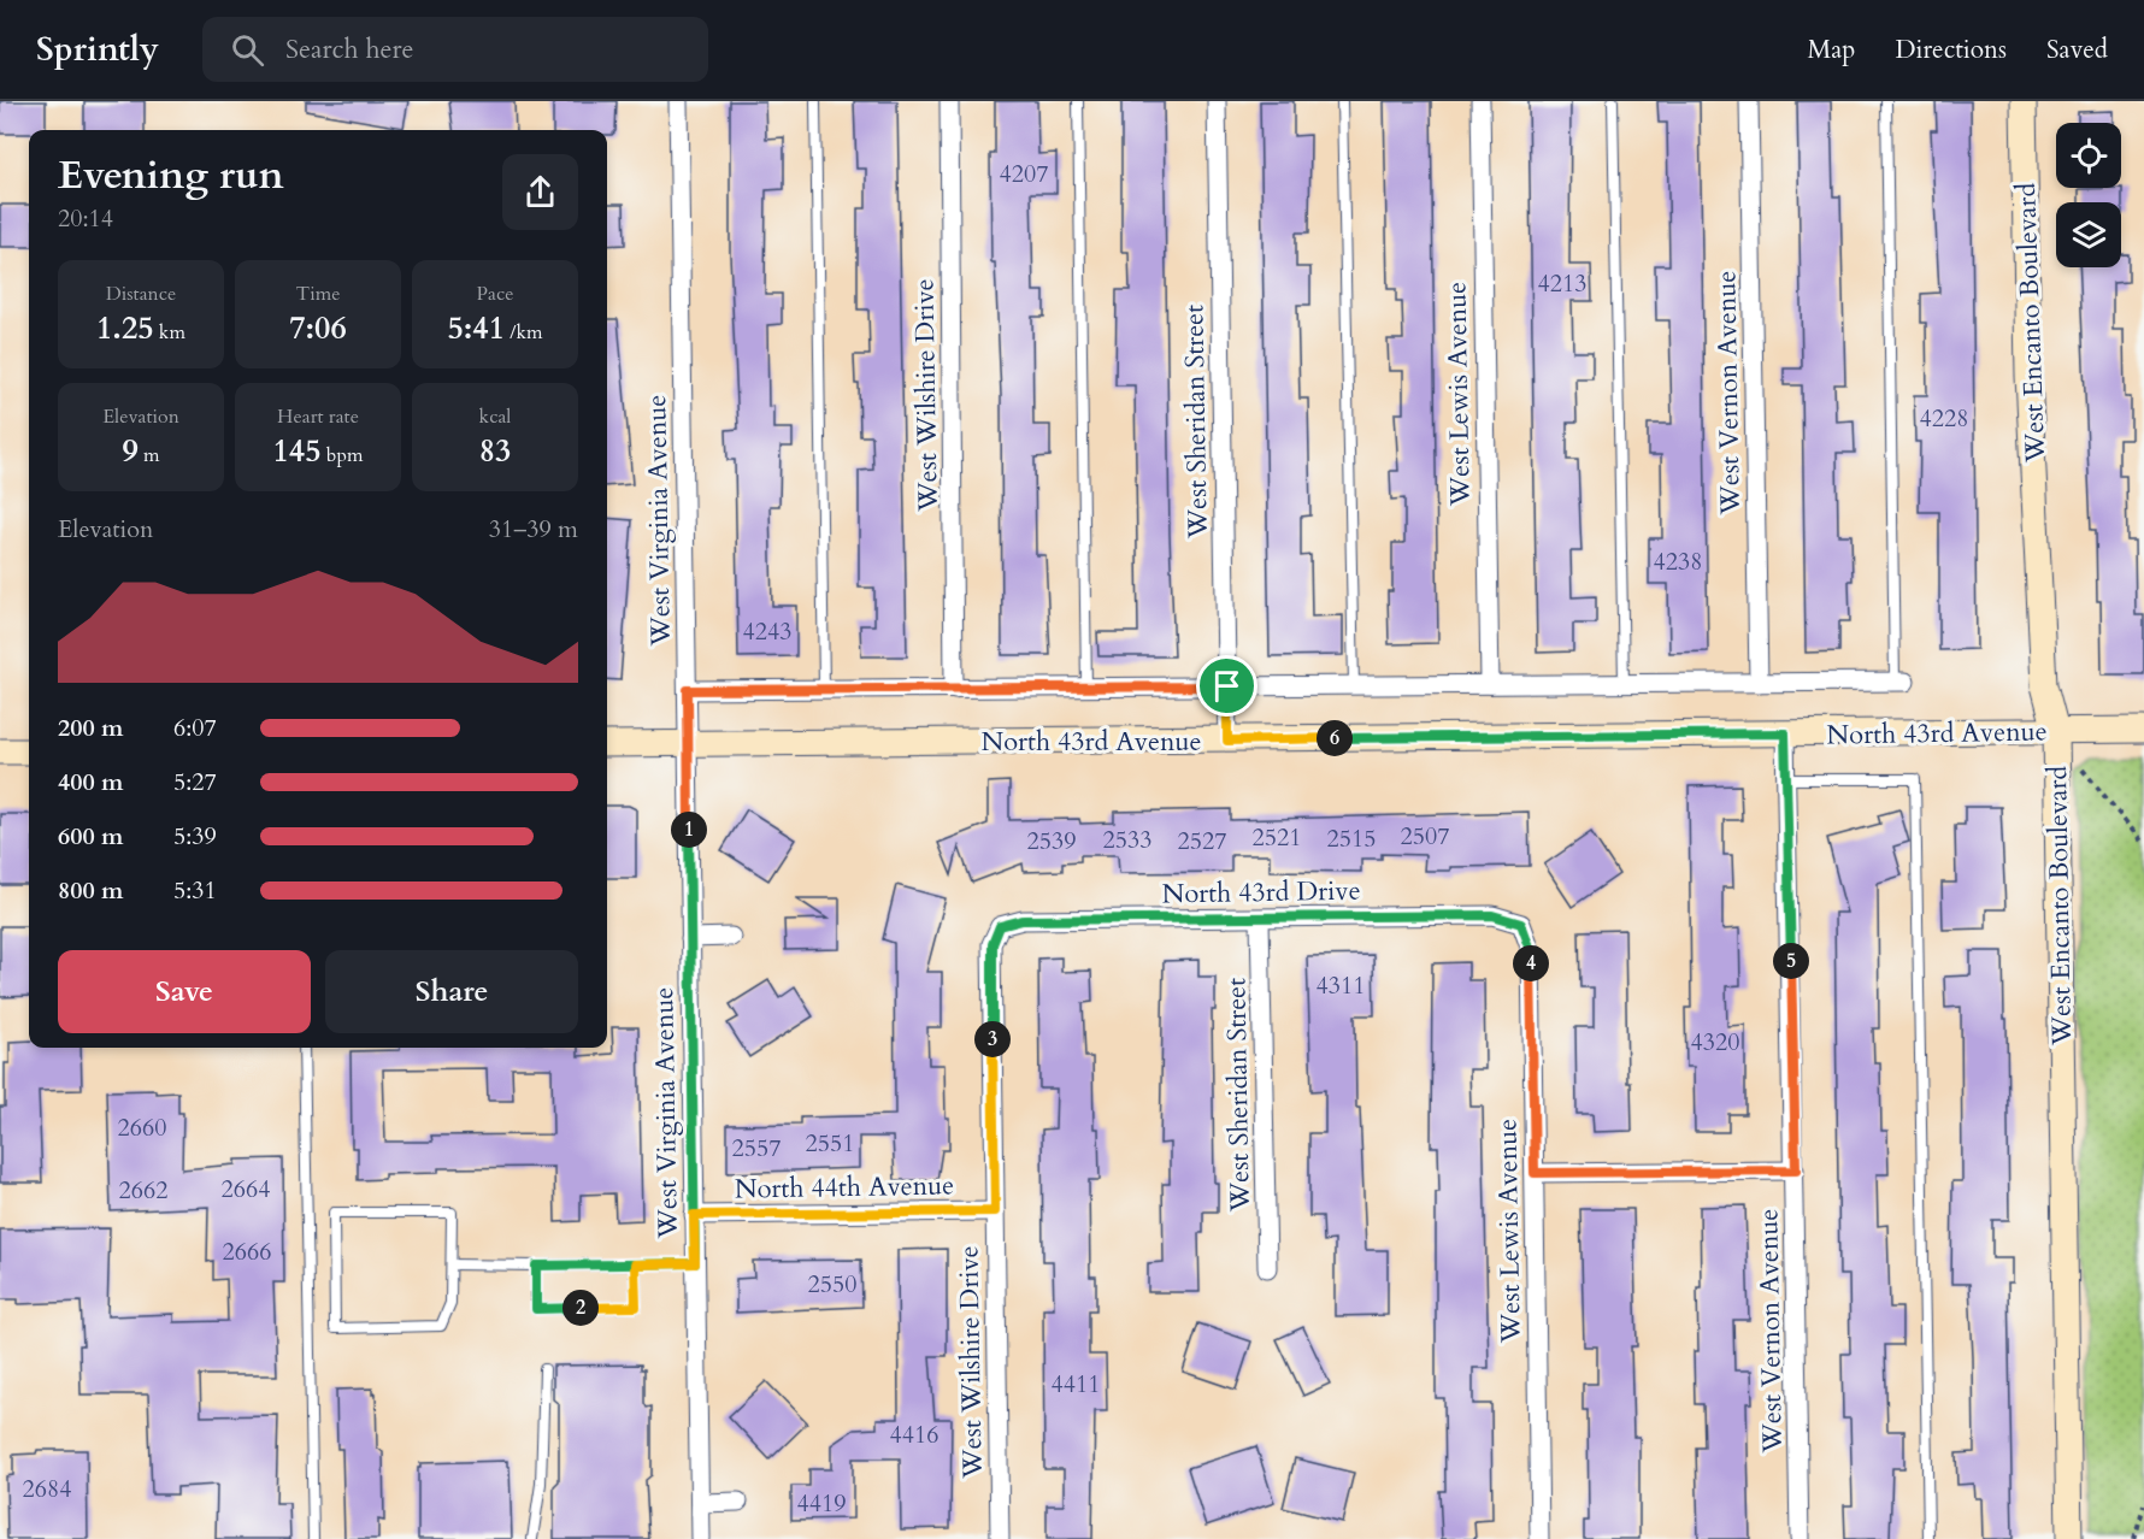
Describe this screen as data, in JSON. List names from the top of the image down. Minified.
{"streets":{"main road":["West Encanto Boulevard","North 43rd Avenue"],"street":["West Vernon Avenue","West Lewis Avenue","West Wilshire Drive","West Sheridan Street","West Virginia Avenue","North 43rd Drive","North 44th Avenue"]},"crossings":[["West Encanto Boulevard","North 43rd Avenue"],["West Vernon Avenue","North 43rd Avenue"],["West Lewis Avenue","North 43rd Avenue"],["West Lewis Avenue","North 43rd Drive"],["West Wilshire Drive","North 43rd Avenue"],["West Wilshire Drive","North 43rd Drive"],["West Wilshire Drive","North 44th Avenue"],["West Sheridan Street","North 43rd Avenue"],["West Sheridan Street","North 43rd Drive"],["West Virginia Avenue","North 43rd Avenue"],["West Virginia Avenue","North 44th Avenue"]],"house_numbers":["4207","4213","4228","4238","4243","2507","2521","2515","2533","2539","2527","4311","4320","2660","2551","2557","2664","2662","2666","2550","4411","4416","2684","4419"],"page":{"header":"Sprintly","search":"Search here","nav":["Map","Directions","Saved"],"heading":["Evening run","20:14"],"stats":[["Distance","1.25 km"],["Time","7:06"],["Pace","5:41 /km"],["Elevation","9 m"],["Heart rate","145 bpm"],["kcal","83"]],"chart":["Elevation","31–39 m"],"list":[{"name":"200 m","note":"6:07"},{"name":"400 m","note":"5:27"},{"name":"600 m","note":"5:39"},{"name":"800 m","note":"5:31"}],"pins":["6","1","5","4","3","2"],"buttons":["Save","Share"]}}
